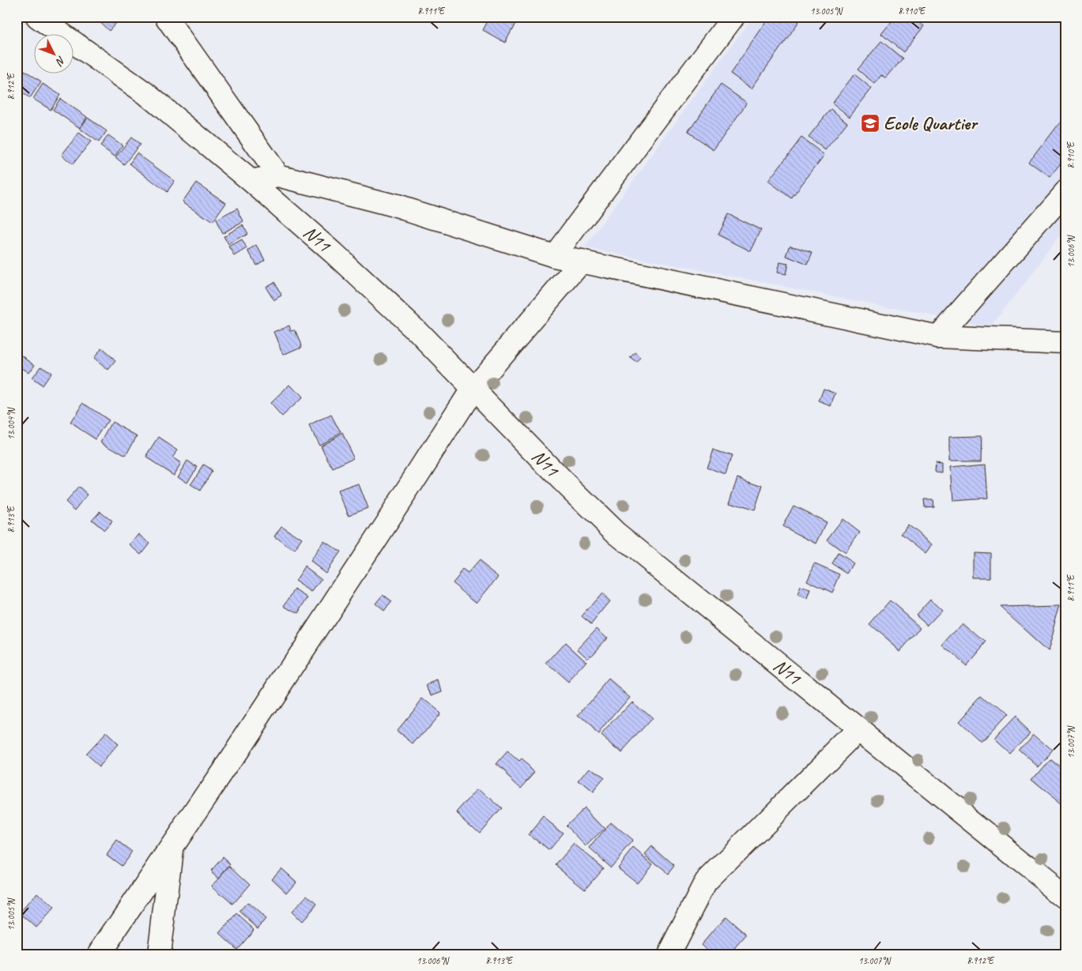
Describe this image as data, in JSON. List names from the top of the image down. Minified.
{"streets":{"main road":["N11"]},"places":{"school or university":["Ecole Quartier"]},"north":"bottom right","coordinates":["8.911°E","13.005°N","8.910°E","8.912°E","13.006°N","13.004°N","8.913°E","13.007°N"]}
